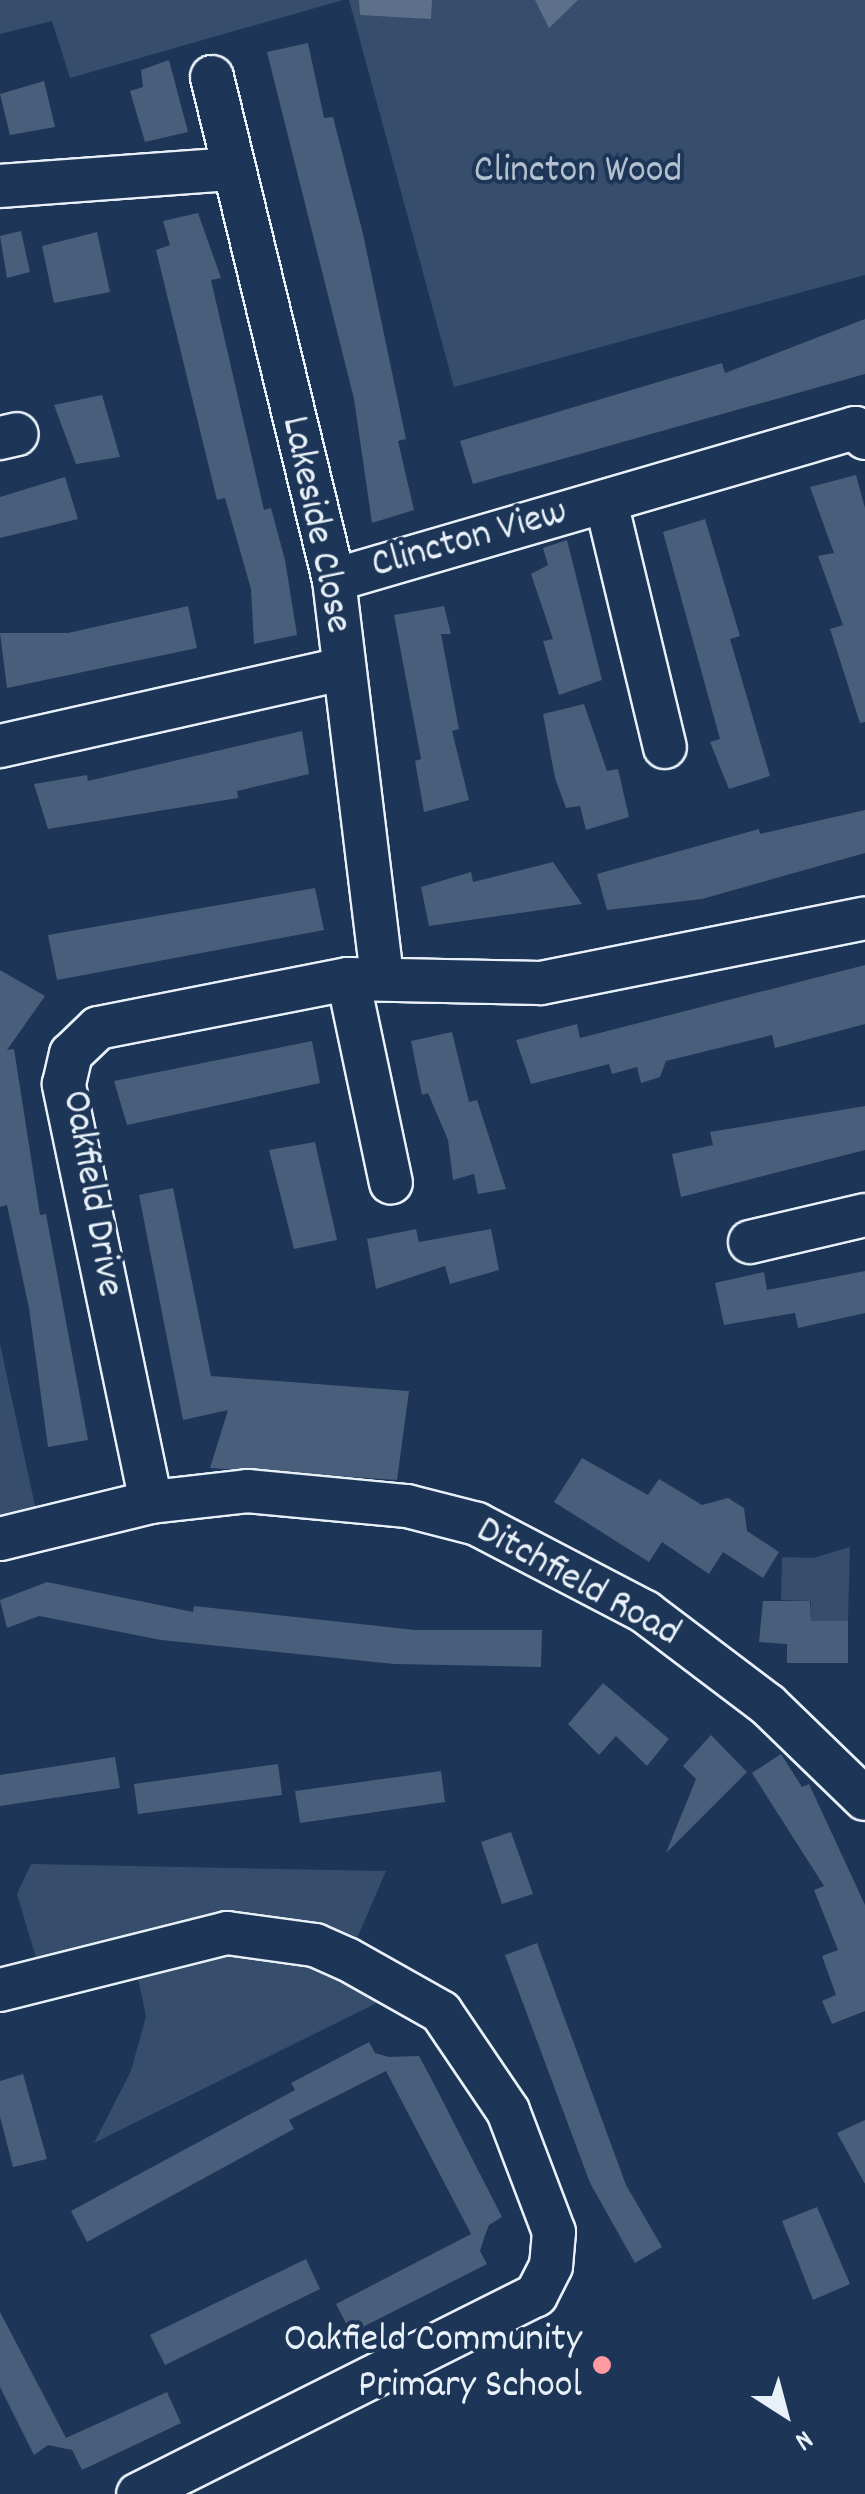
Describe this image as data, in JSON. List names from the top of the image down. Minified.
{"streets":{"street":["Lakeside Close","Clincton View","Oakfield Drive","Ditchfield Road"]},"crossings":[["Lakeside Close","Clincton View"],["Lakeside Close","Oakfield Drive"],["Oakfield Drive","Ditchfield Road"]],"parks":["Clincton Wood"],"places":["Oakfield Community Primary School"],"north":"bottom right"}
